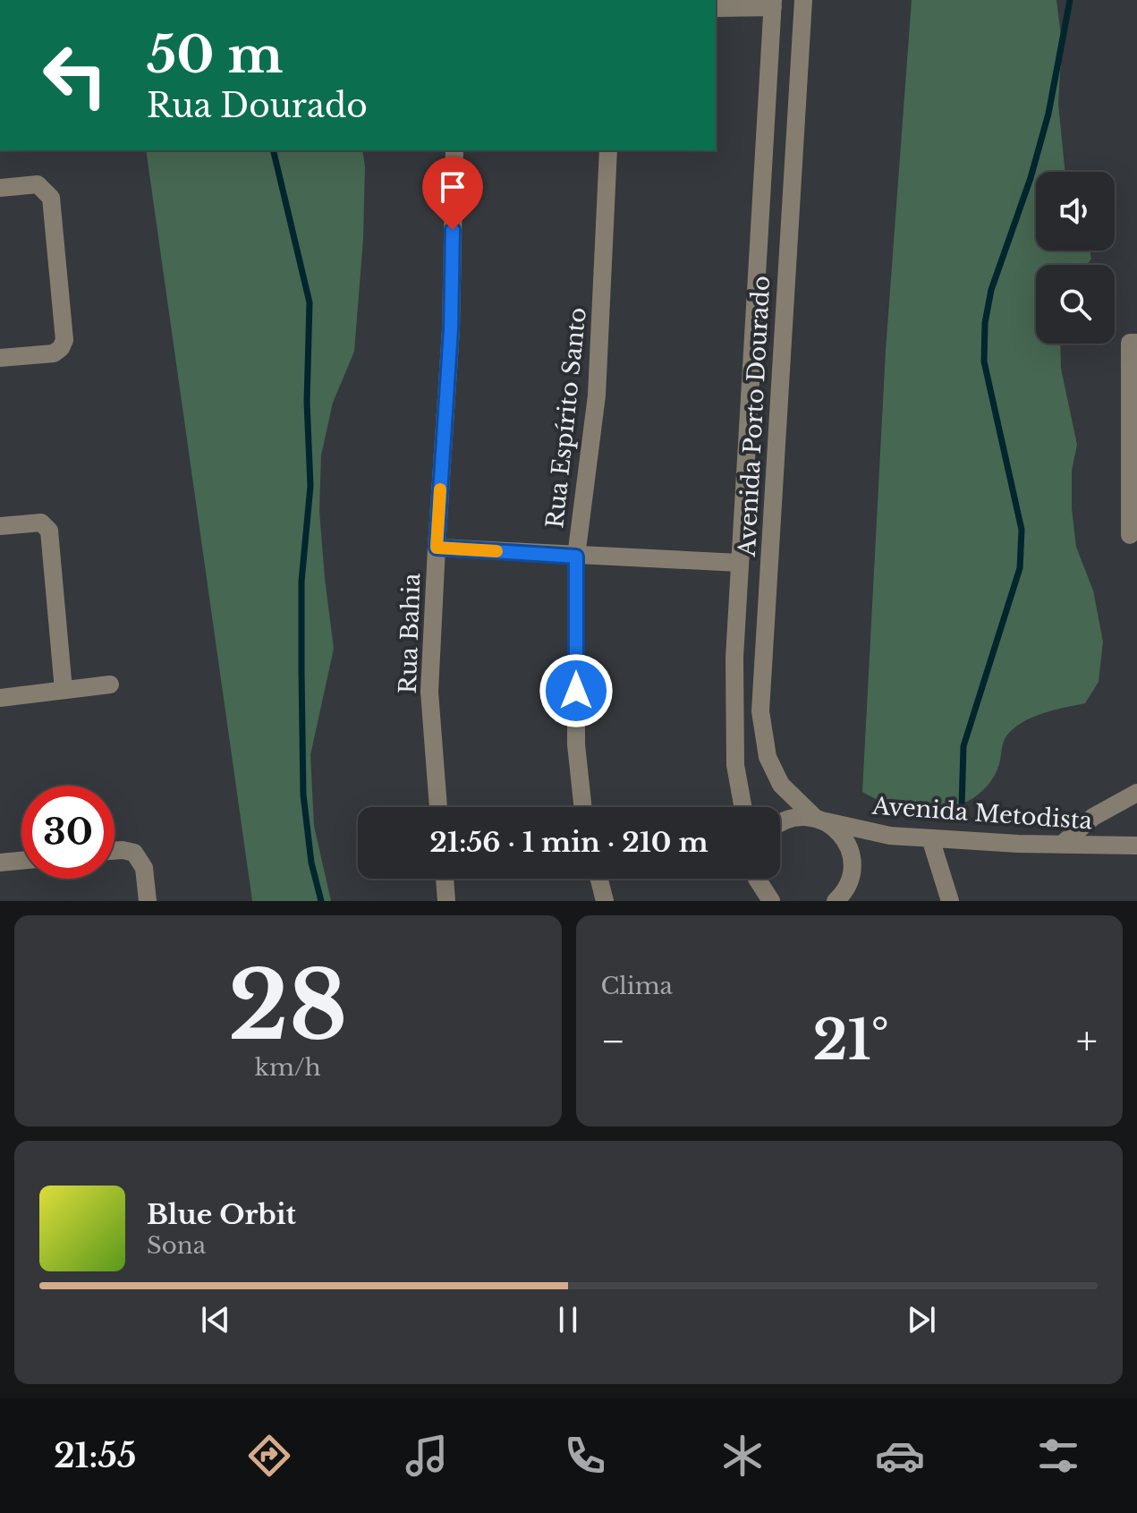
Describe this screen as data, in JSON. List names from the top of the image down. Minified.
{"streets":{"street":["Avenida Porto Dourado","Rua Espírito Santo","Rua Bahia","Avenida Metodista"]},"crossings":[["Avenida Porto Dourado","Avenida Metodista"]],"page":{"turn":["50 m","Rua Dourado"],"limit":"30","trip":"21:56 · 1 min · 210 m","tile":[["28","km/h"],"Clima"],"heat":["−","21°","+"],"song":["Blue Orbit","Sona"],"tabs":"21:55"}}
